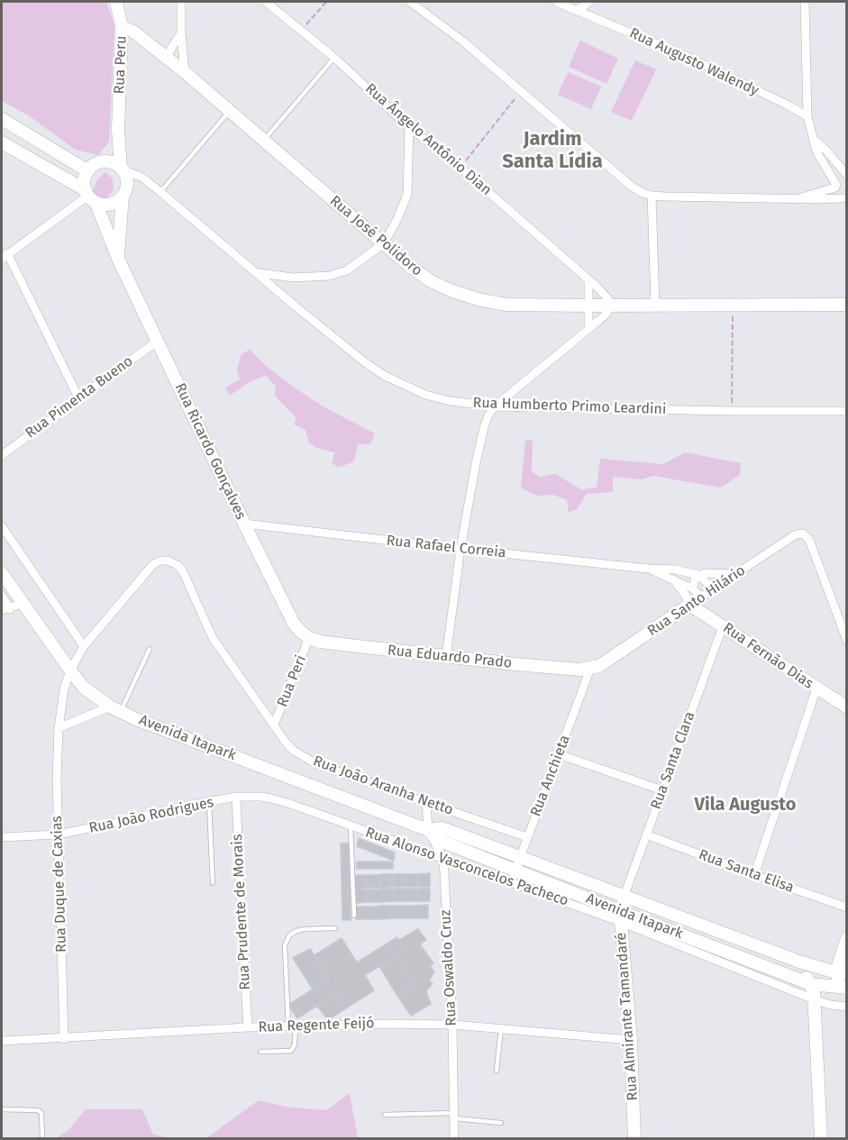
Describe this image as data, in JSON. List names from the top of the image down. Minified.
{"streets":{"street":["Rua Augusto Walendy","Rua Peru","Rua Ângelo Antônio Dian","Rua José Polidoro","Rua Pimenta Bueno","Rua Humberto Primo Leardini","Rua Ricardo Gonçalves","Rua Rafael Correia","Rua Santo Hilário","Rua Fernão Dias","Rua Eduardo Prado","Rua Peri","Avenida Itapark","Rua Santa Clara","Rua Anchieta","Rua João Aranha Netto","Rua João Rodrigues","Rua Alonso Vasconcelos Pacheco","Rua Santa Elisa","Rua Duque de Caxias","Rua Prudente de Morais","Rua Oswaldo Cruz","Rua Almirante Tamandaré","Rua Regente Feijó"]},"crossings":[["Rua Peru","Rua José Polidoro"],["Rua Peru","Rua Humberto Primo Leardini"],["Rua Peru","Rua Ricardo Gonçalves"],["Rua Ângelo Antônio Dian","Rua José Polidoro"],["Rua Pimenta Bueno","Rua Ricardo Gonçalves"],["Rua Humberto Primo Leardini","Rua Ricardo Gonçalves"],["Rua Ricardo Gonçalves","Rua Rafael Correia"],["Rua Ricardo Gonçalves","Rua Eduardo Prado"],["Rua Ricardo Gonçalves","Rua Peri"],["Rua Rafael Correia","Rua Santo Hilário"],["Rua Santo Hilário","Rua Fernão Dias"],["Rua Santo Hilário","Rua Eduardo Prado"],["Rua Santo Hilário","Rua Anchieta"],["Rua Fernão Dias","Rua Santa Clara"],["Rua Eduardo Prado","Rua Peri"],["Rua Eduardo Prado","Rua Anchieta"],["Rua Peri","Rua João Aranha Netto"],["Avenida Itapark","Rua Santa Clara"],["Avenida Itapark","Rua Anchieta"],["Avenida Itapark","Rua João Aranha Netto"],["Avenida Itapark","Rua Alonso Vasconcelos Pacheco"],["Avenida Itapark","Rua Duque de Caxias"],["Avenida Itapark","Rua Oswaldo Cruz"],["Avenida Itapark","Rua Almirante Tamandaré"],["Rua Santa Clara","Rua Santa Elisa"],["Rua Santa Clara","Rua Almirante Tamandaré"],["Rua Anchieta","Rua João Aranha Netto"],["Rua Anchieta","Rua Alonso Vasconcelos Pacheco"],["Rua João Aranha Netto","Rua Duque de Caxias"],["Rua João Aranha Netto","Rua Oswaldo Cruz"],["Rua João Rodrigues","Rua Alonso Vasconcelos Pacheco"],["Rua João Rodrigues","Rua Duque de Caxias"],["Rua João Rodrigues","Rua Prudente de Morais"],["Rua Alonso Vasconcelos Pacheco","Rua Prudente de Morais"],["Rua Alonso Vasconcelos Pacheco","Rua Oswaldo Cruz"],["Rua Duque de Caxias","Rua Regente Feijó"],["Rua Prudente de Morais","Rua Regente Feijó"],["Rua Oswaldo Cruz","Rua Regente Feijó"],["Rua Almirante Tamandaré","Rua Regente Feijó"]],"districts":["Jardim Santa Lídia","Vila Augusto"]}
